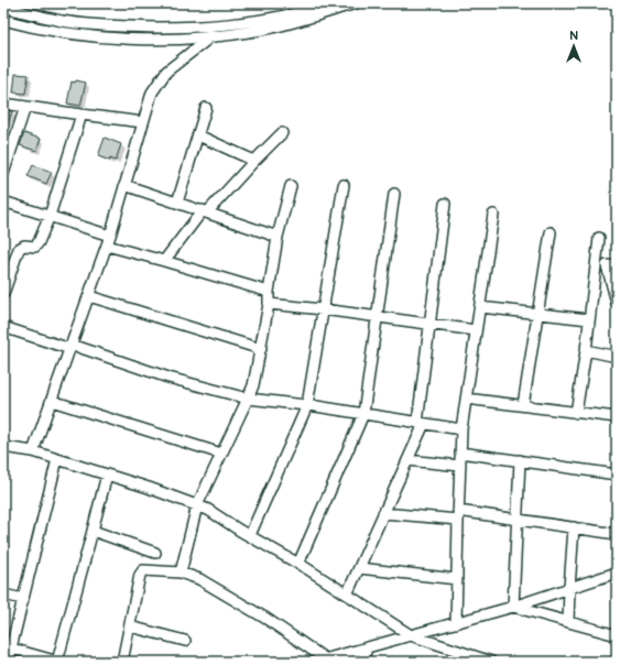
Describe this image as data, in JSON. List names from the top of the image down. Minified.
{"north":"top"}
